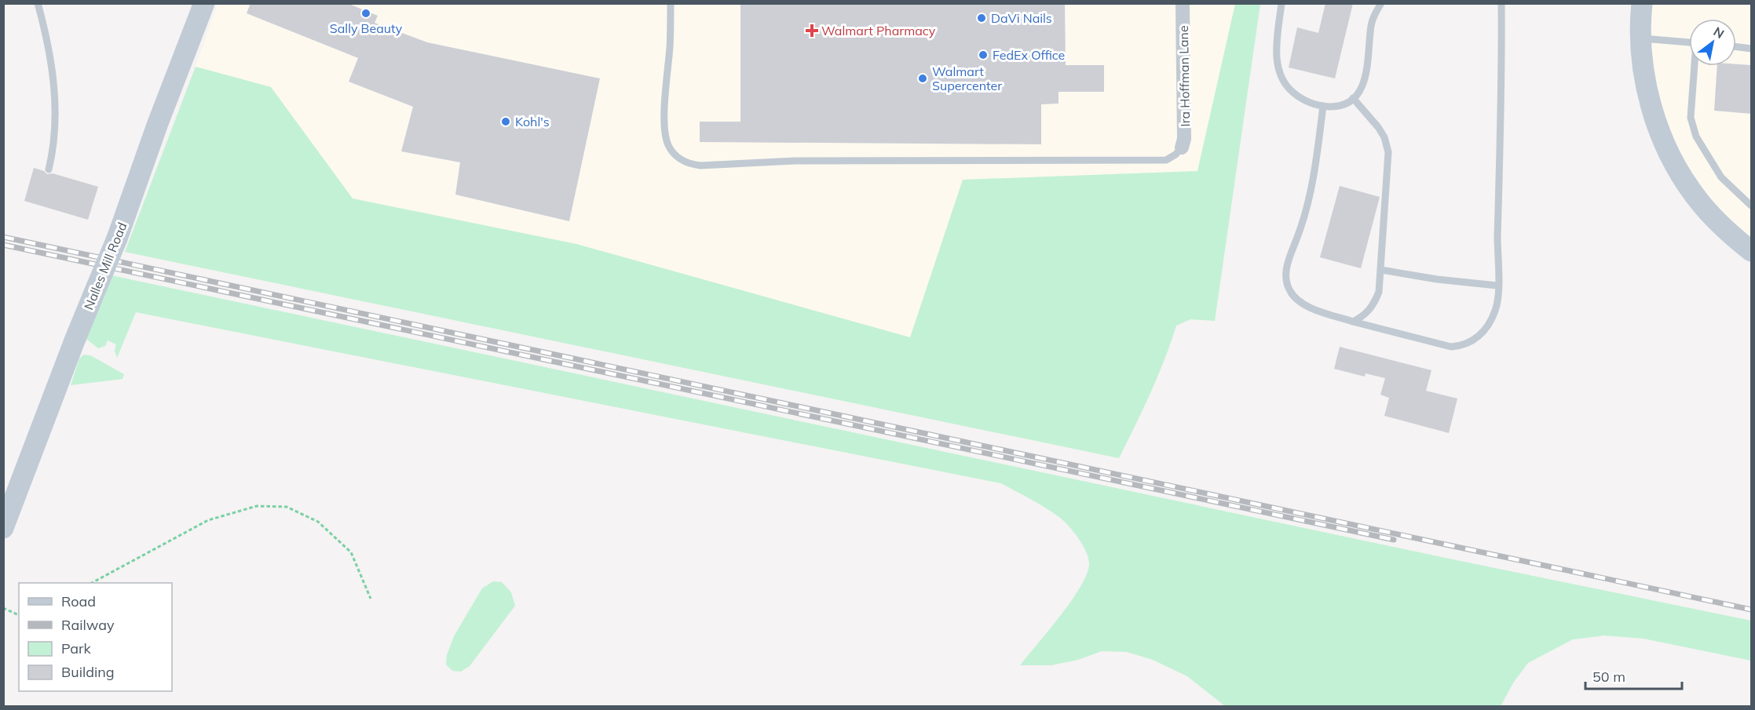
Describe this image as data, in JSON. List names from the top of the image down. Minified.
{"streets":{"street":["Ira Hoffman Lane","Nalles Mill Road"]},"places":{"other":["Sally Beauty","DaVi Nails","FedEx Office","Walmart Supercenter","Kohl's"],"health":["Walmart Pharmacy"]},"legend":["Road","Railway","Park","Building"],"scale_bar":"50 m","north":"top right"}
